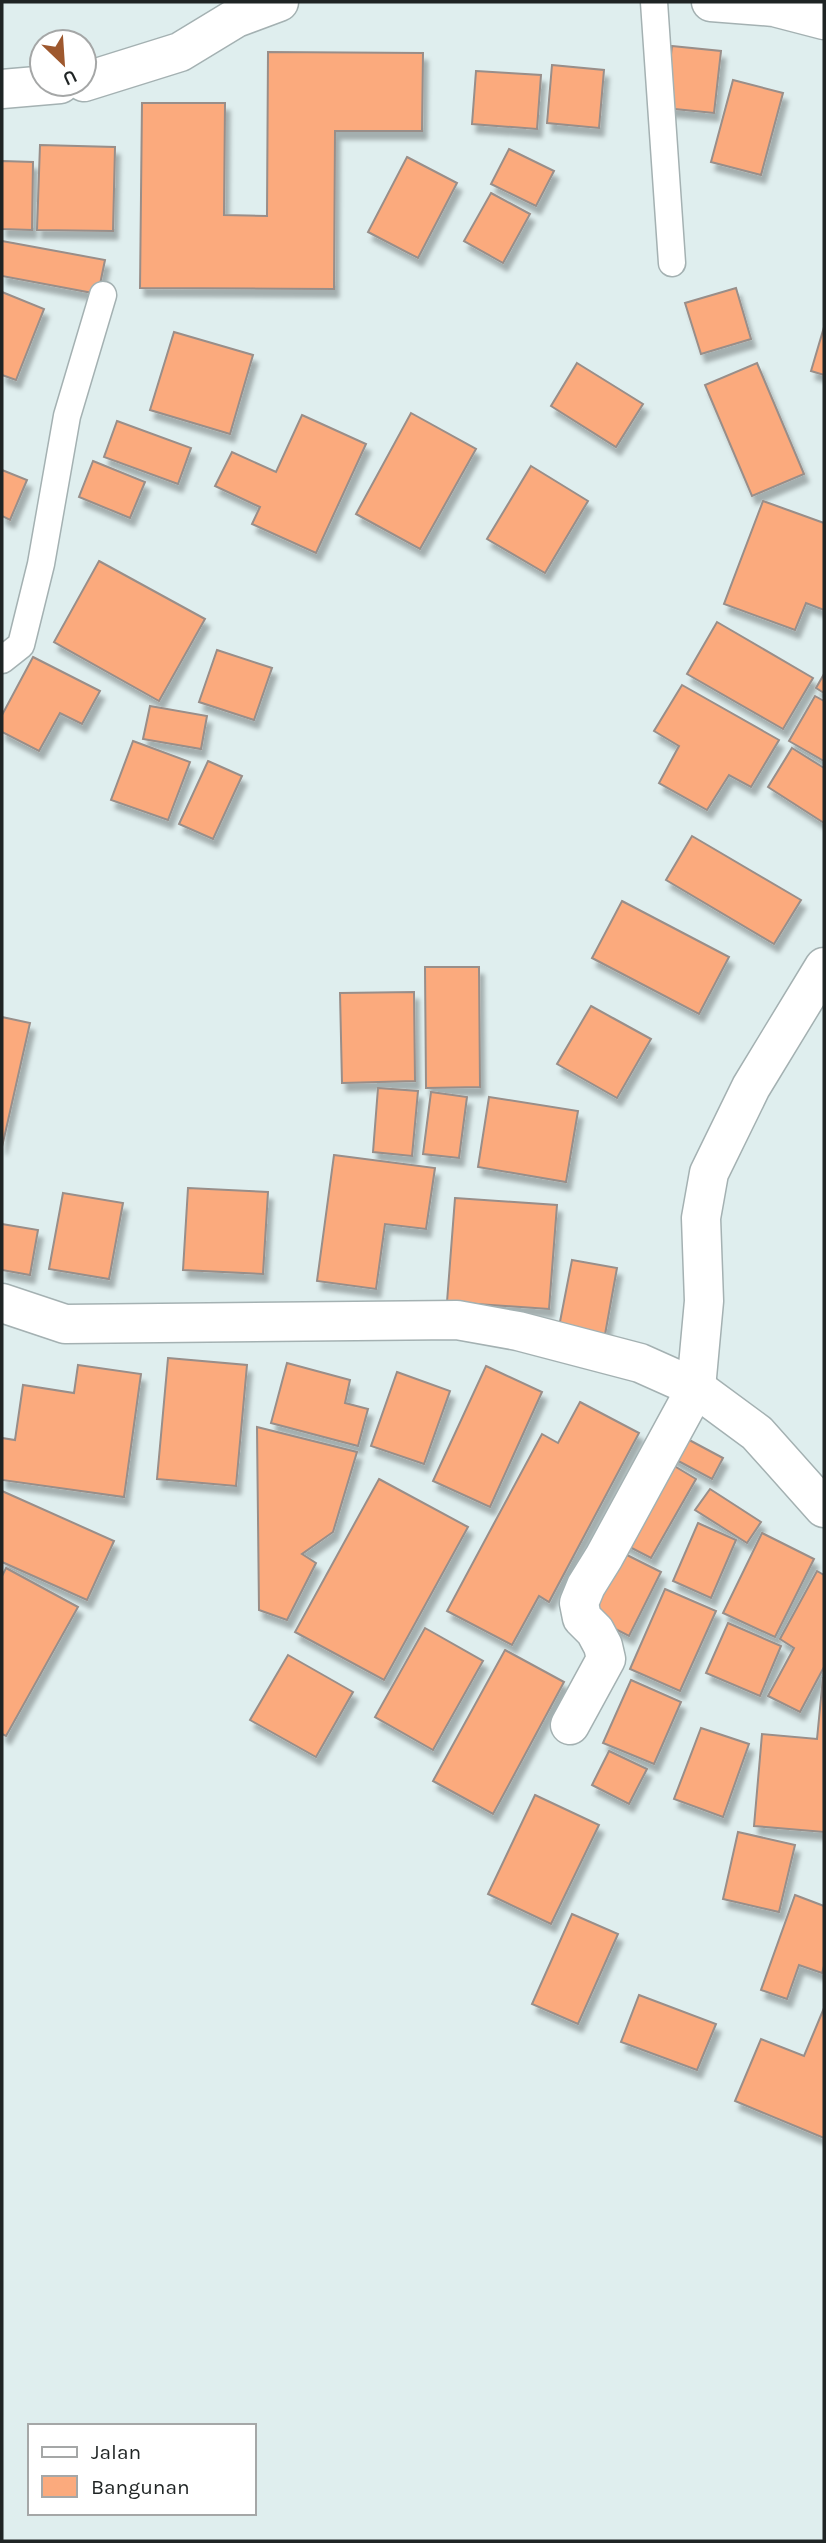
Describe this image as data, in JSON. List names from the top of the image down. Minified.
{"legend":["Jalan","Bangunan"],"north":"bottom right"}
